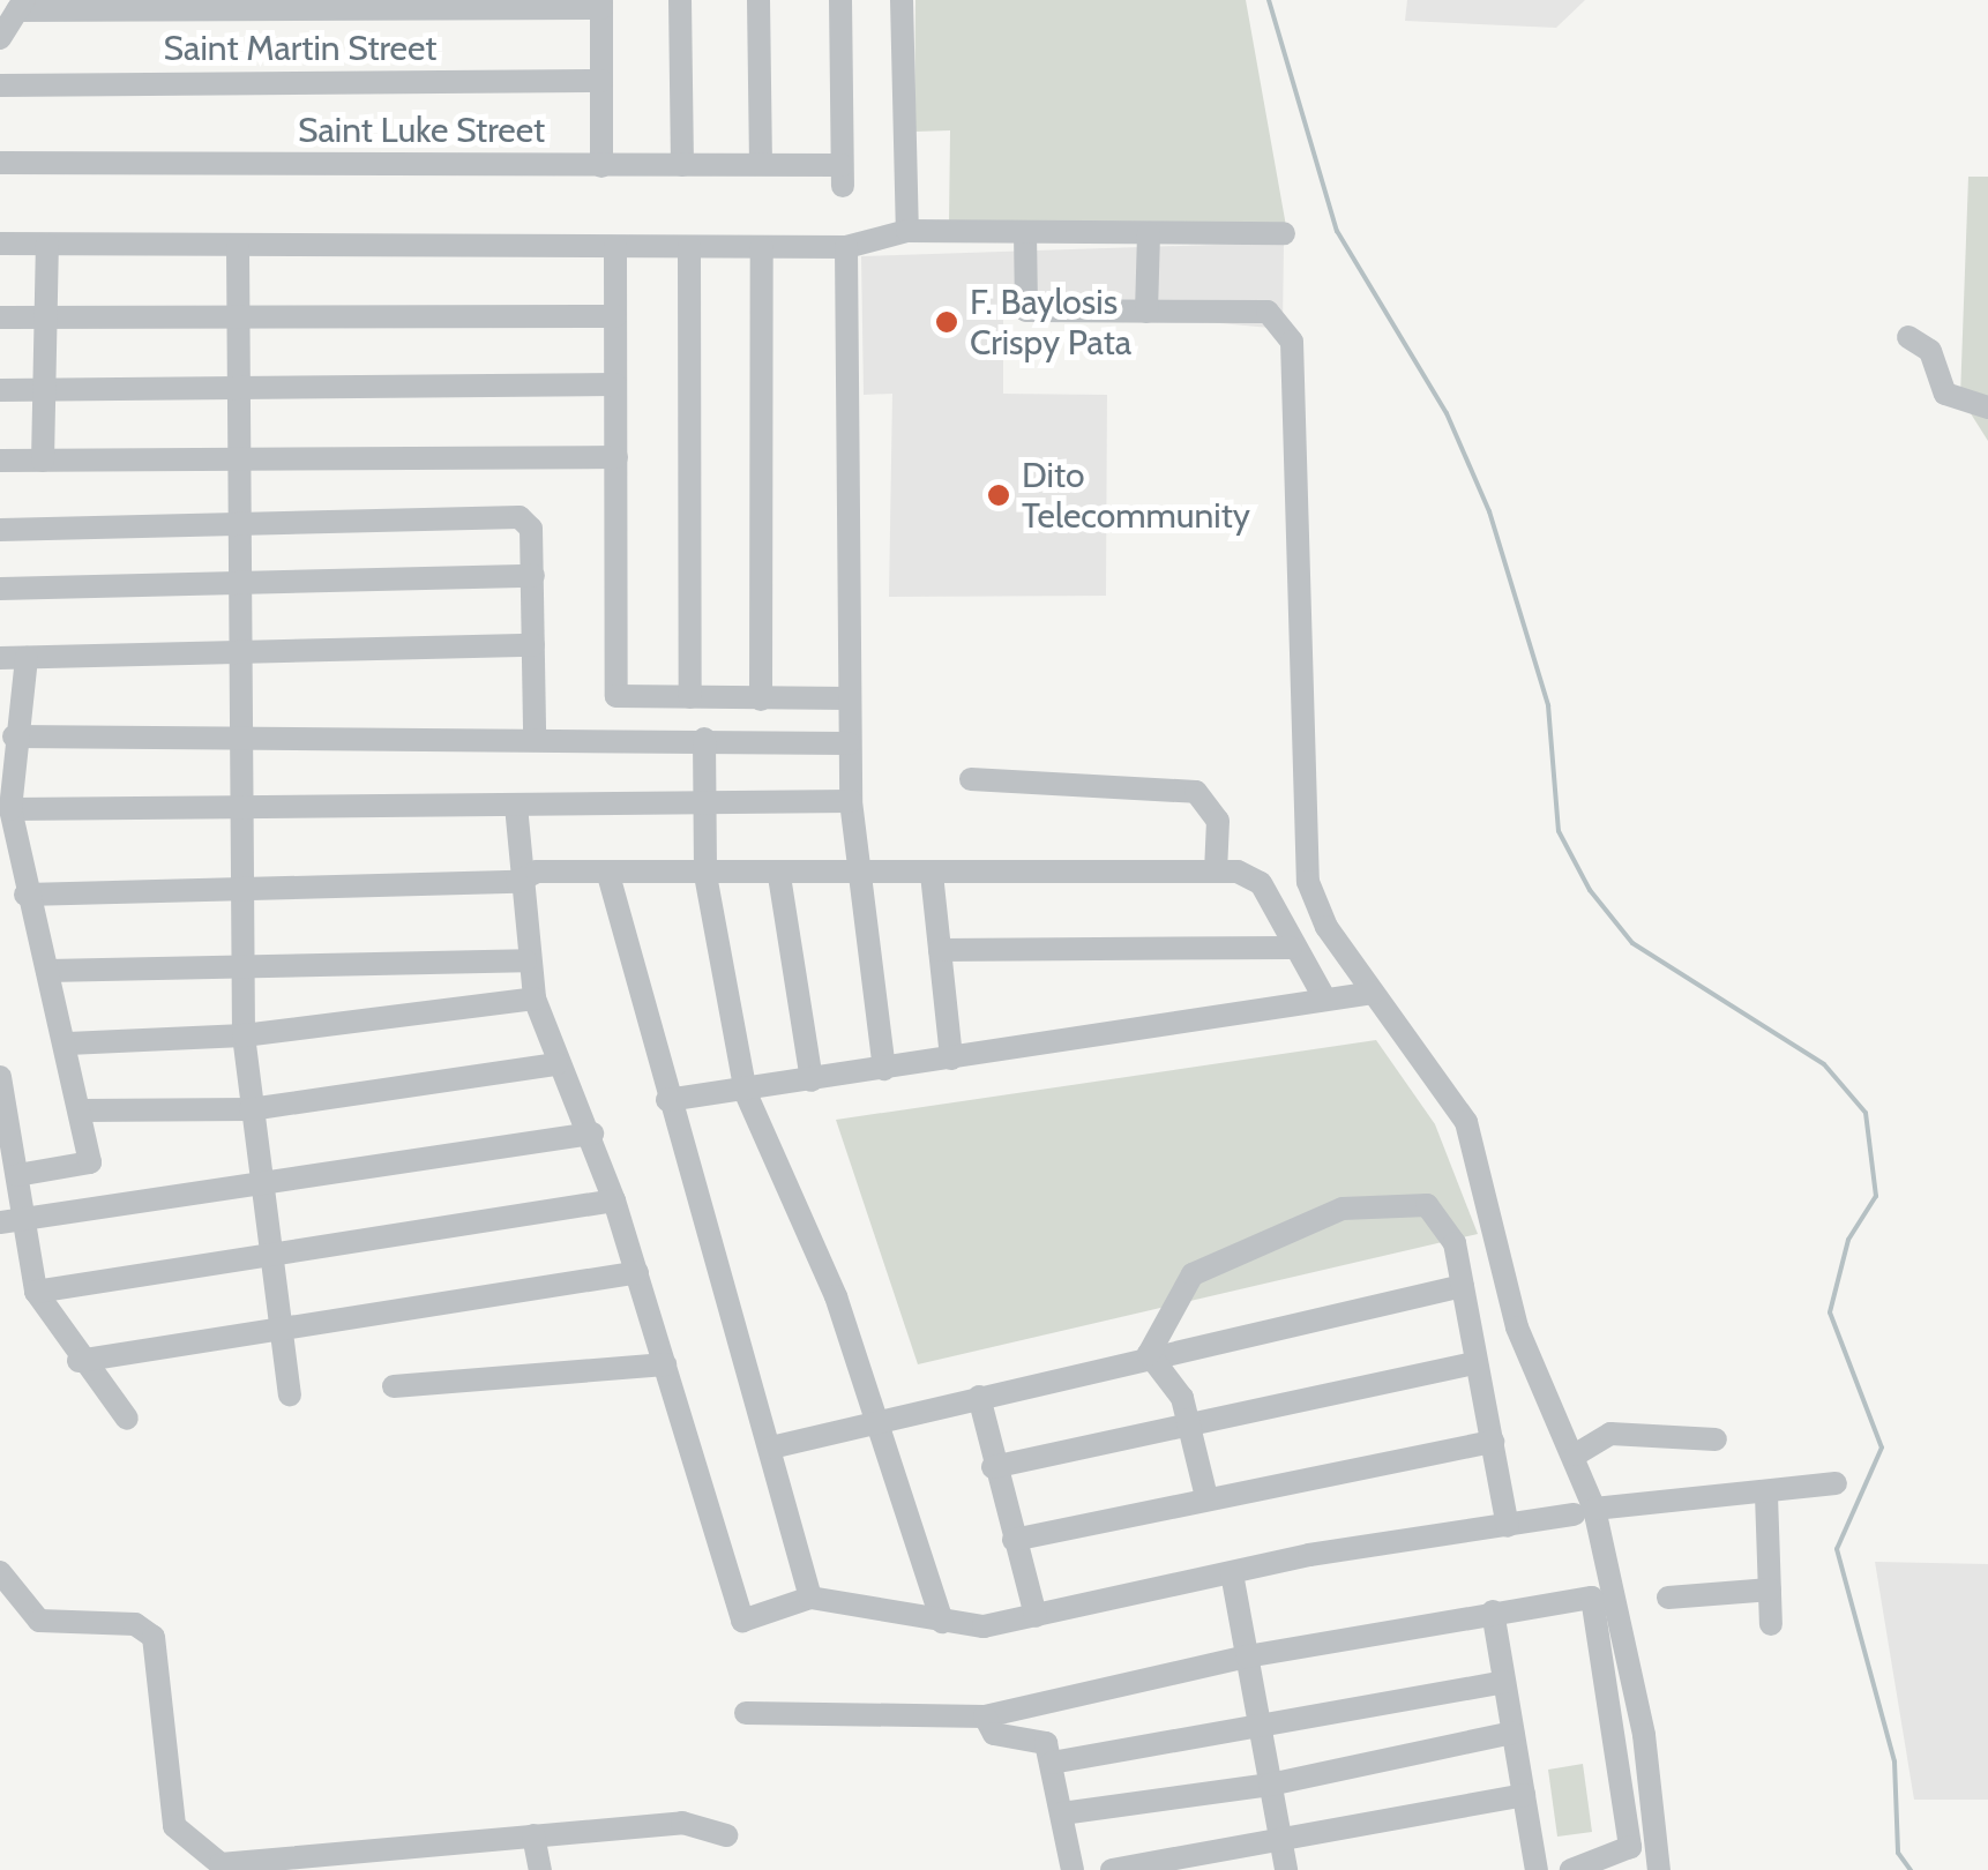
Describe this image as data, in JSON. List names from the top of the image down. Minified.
{"streets":{"street":["Saint Martin Street","Saint Luke Street"]},"places":["F. Baylosis Crispy Pata","Dito Telecommunity"]}
